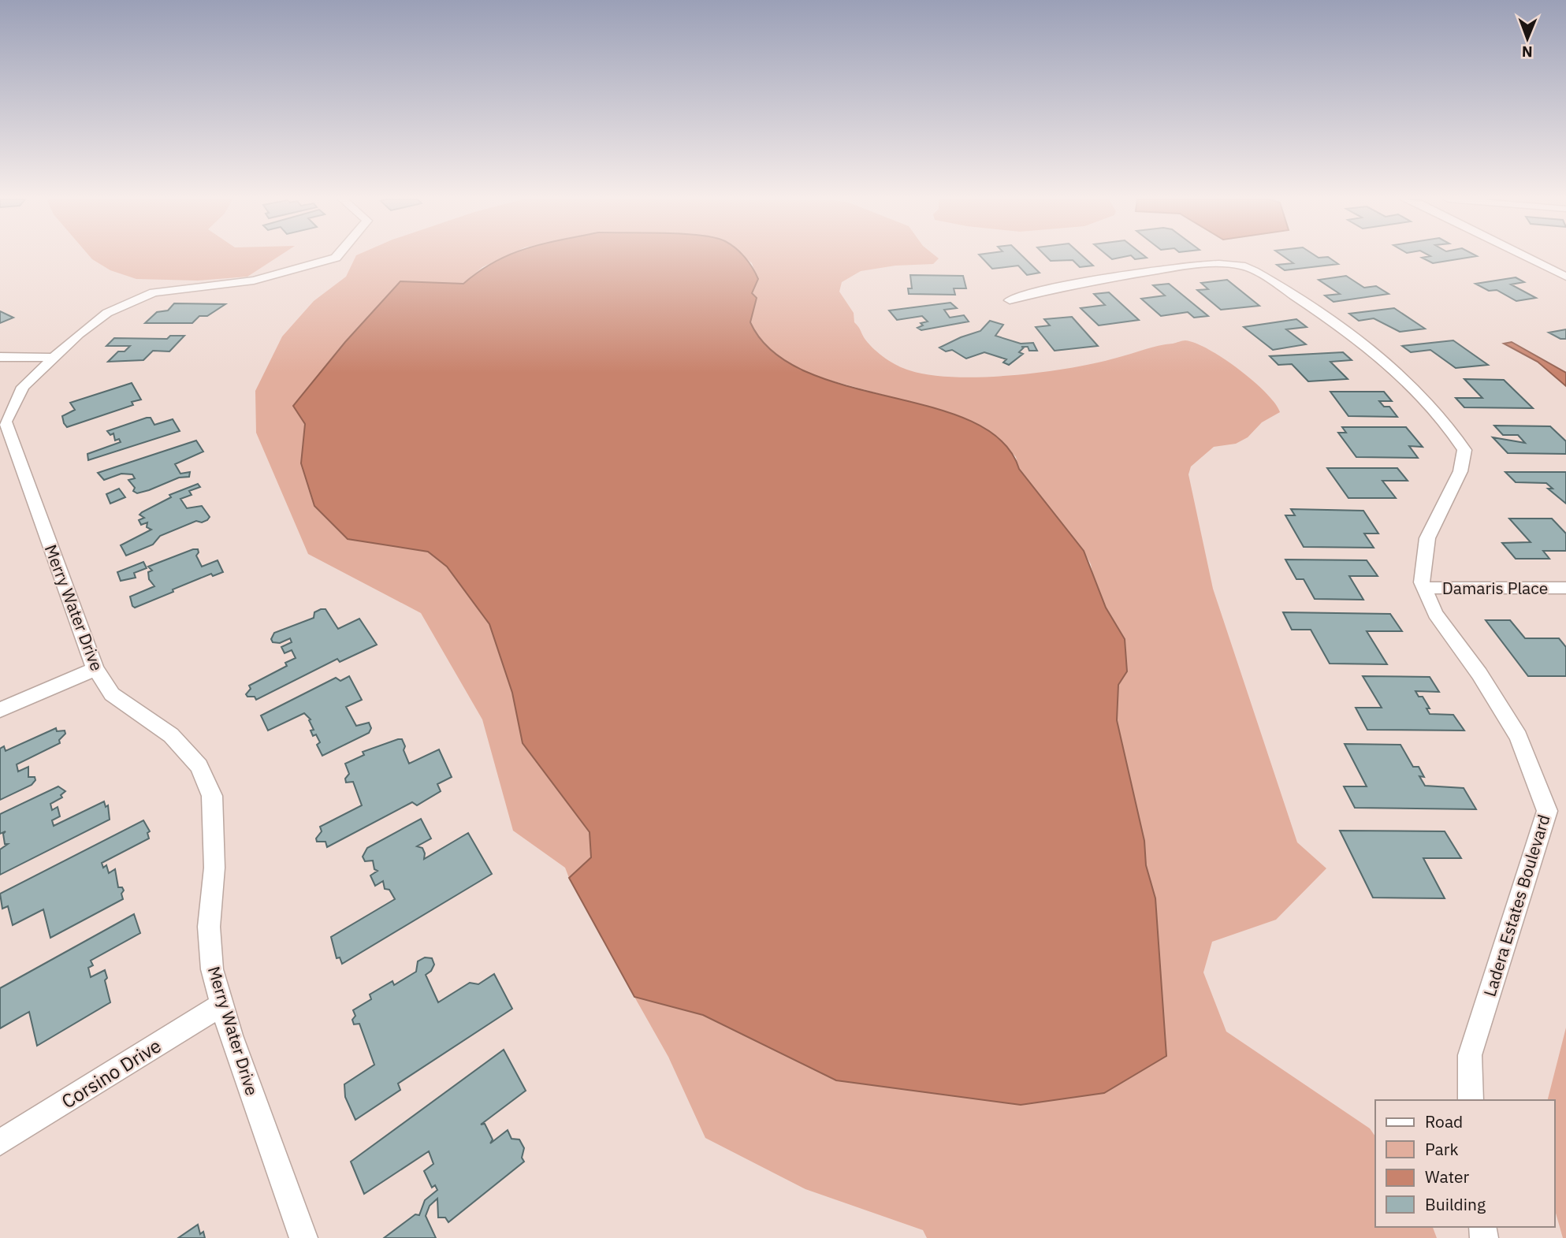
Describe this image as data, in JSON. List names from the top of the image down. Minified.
{"streets":{"street":["Damaris Place","Merry Water Drive","Ladera Estates Boulevard","Corsino Drive"]},"crossings":[["Damaris Place","Ladera Estates Boulevard"],["Merry Water Drive","Corsino Drive"]],"legend":["Road","Park","Water","Building"],"north":"bottom"}
